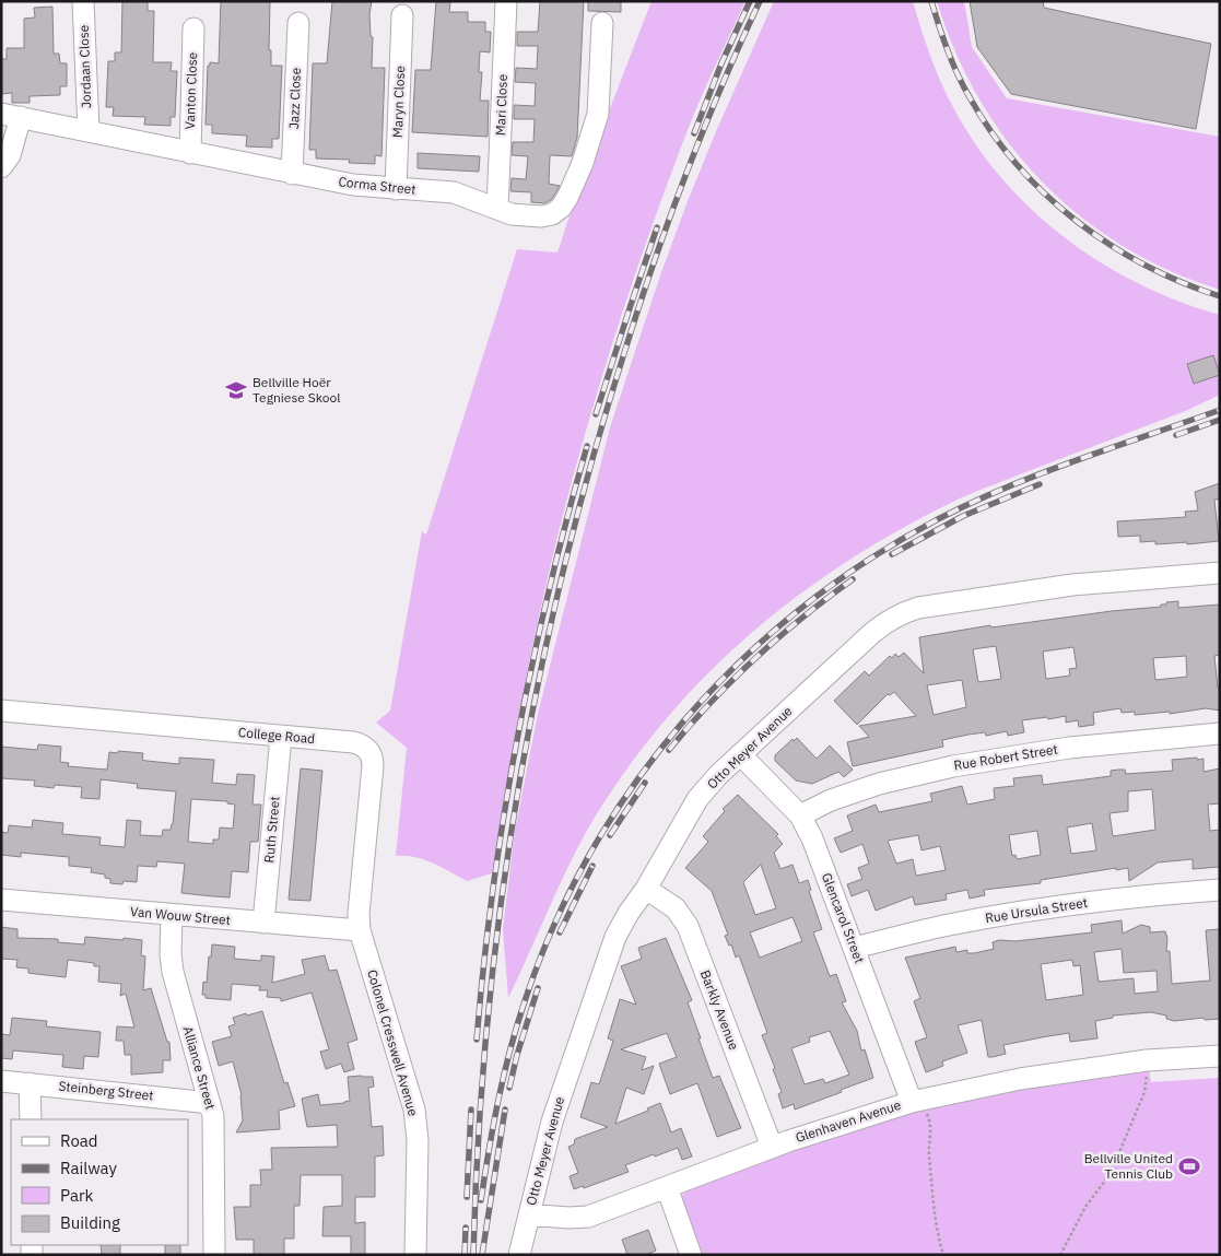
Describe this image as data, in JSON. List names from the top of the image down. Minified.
{"streets":{"street":["Jordaan Close","Vanton Close","Jazz Close","Maryn Close","Mari Close","Corma Street","College Road","Otto Meyer Avenue","Rue Robert Street","Ruth Street","Rue Ursula Street","Van Wouw Street","Glencarol Street","Barkly Avenue","Colonel Cresswell Avenue","Alliance Street","Steinberg Street","Glenhaven Avenue"]},"crossings":[["Jordaan Close","Corma Street"],["Vanton Close","Corma Street"],["Jazz Close","Corma Street"],["Maryn Close","Corma Street"],["Mari Close","Corma Street"],["College Road","Ruth Street"],["College Road","Van Wouw Street"],["College Road","Colonel Cresswell Avenue"],["Otto Meyer Avenue","Glencarol Street"],["Otto Meyer Avenue","Barkly Avenue"],["Otto Meyer Avenue","Glenhaven Avenue"],["Rue Robert Street","Glencarol Street"],["Ruth Street","Van Wouw Street"],["Rue Ursula Street","Glencarol Street"],["Van Wouw Street","Colonel Cresswell Avenue"],["Van Wouw Street","Alliance Street"],["Glencarol Street","Glenhaven Avenue"],["Barkly Avenue","Glenhaven Avenue"],["Alliance Street","Steinberg Street"]],"places":{"school or university":["Bellville Hoër Tegniese Skool"],"sports":["Bellville United Tennis Club"]},"legend":["Road","Railway","Park","Building"]}
